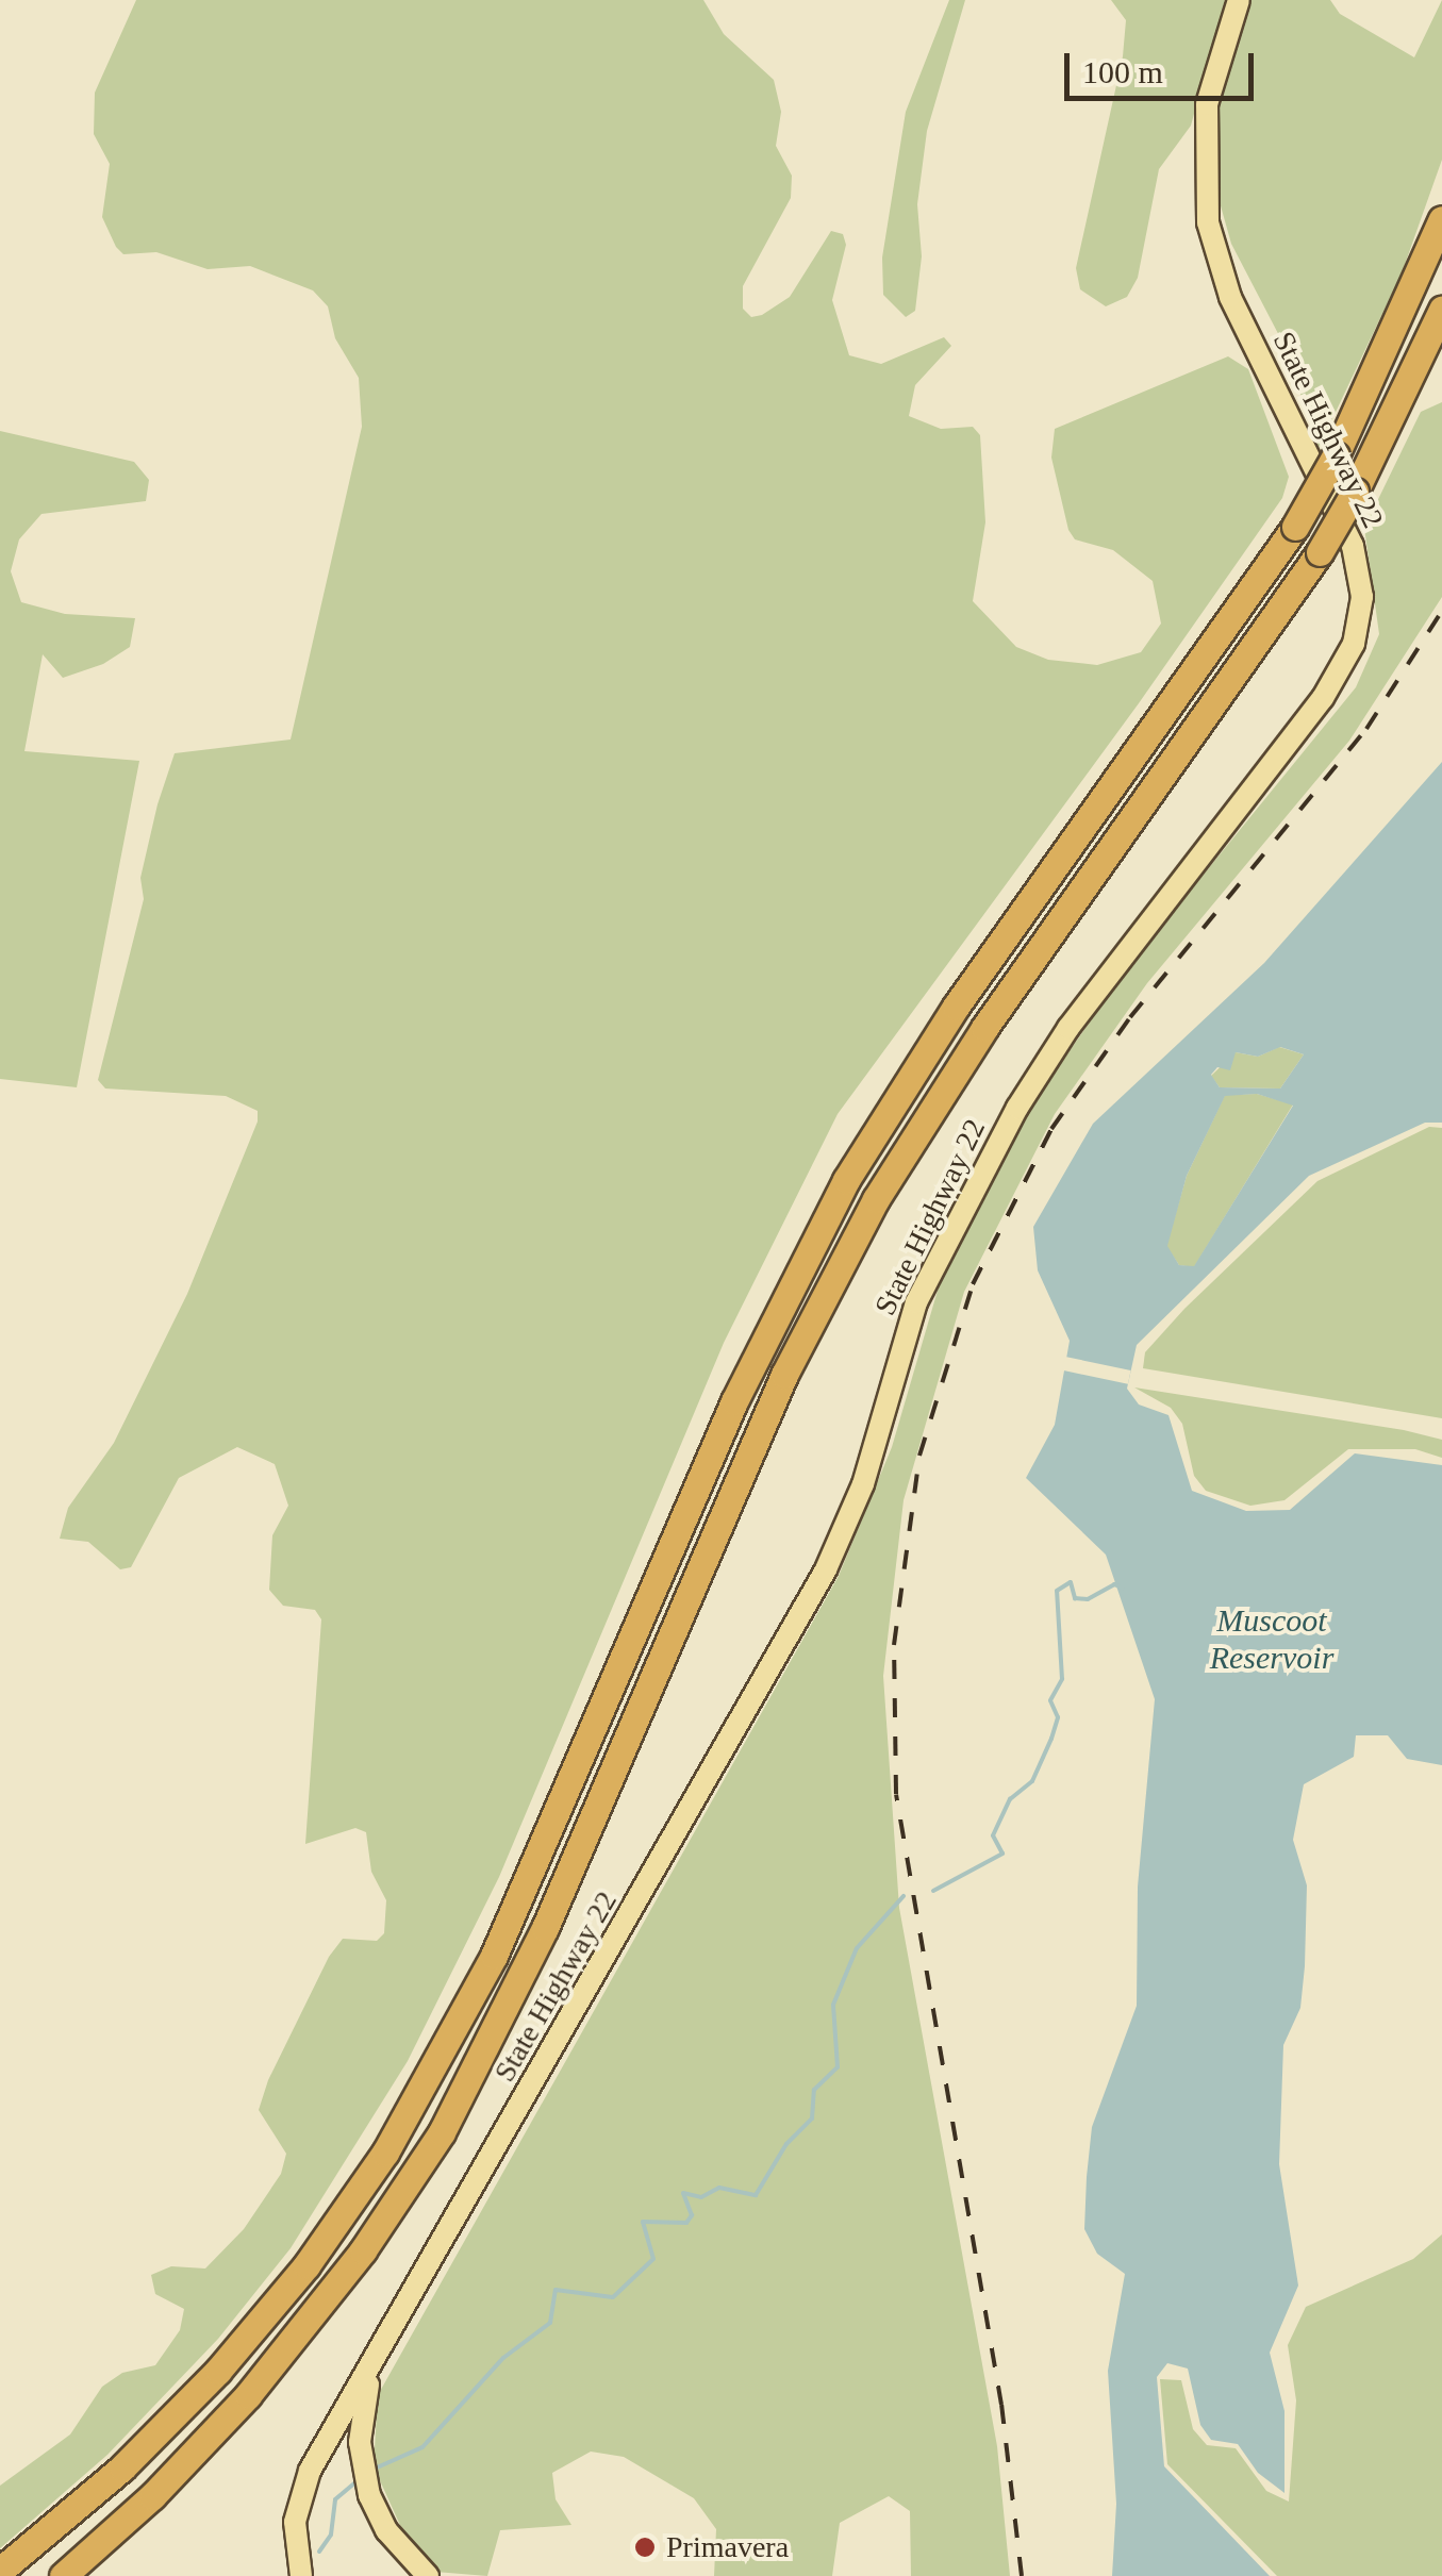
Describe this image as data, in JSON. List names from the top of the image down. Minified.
{"streets":{"main road":["State Highway 22"]},"water":["Muscoot Reservoir"],"places":["Primavera"],"scale_bar":"100 m"}
